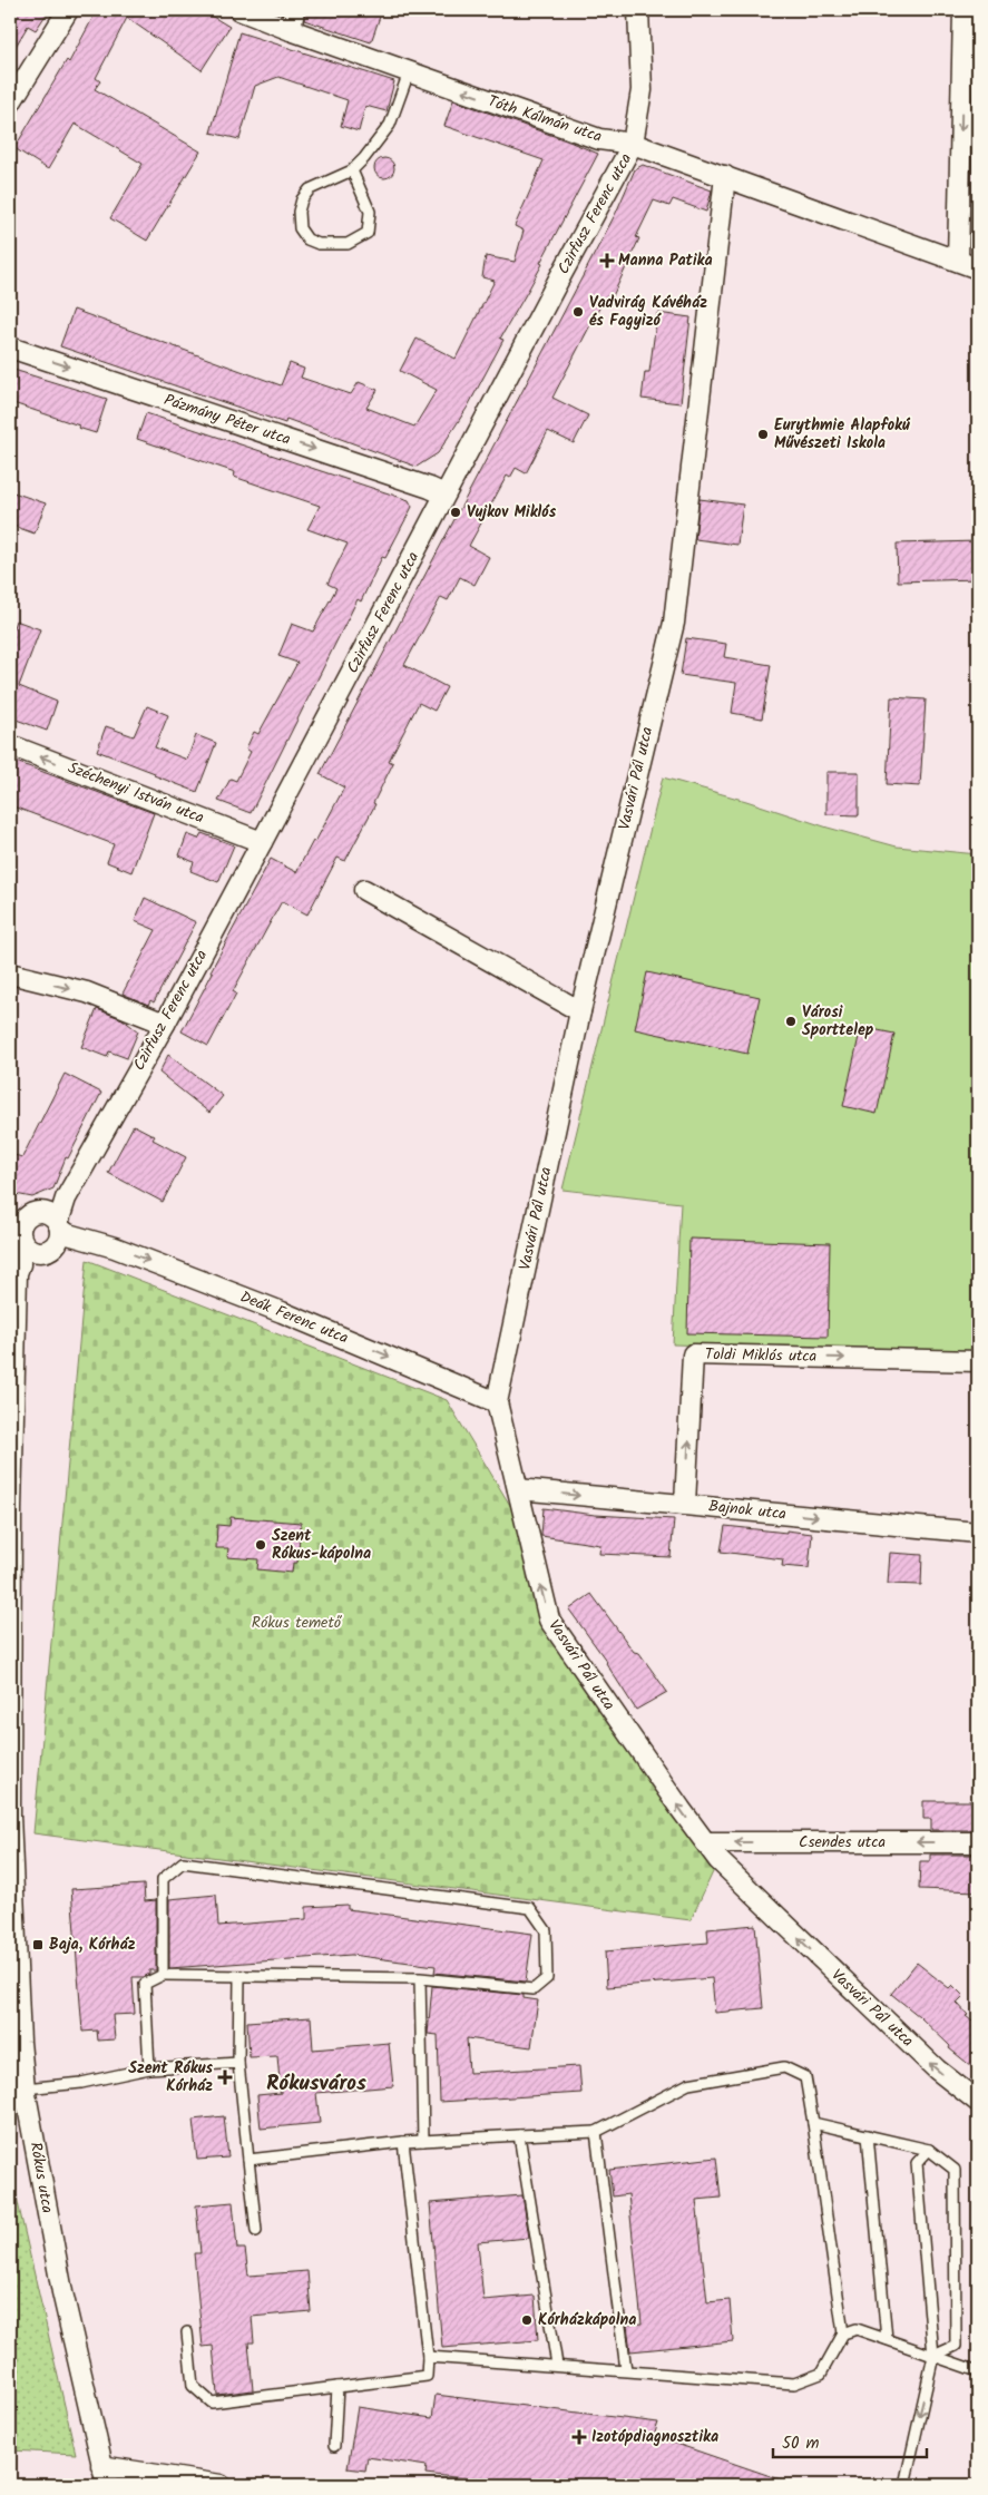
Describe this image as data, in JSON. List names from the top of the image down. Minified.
{"streets":{"street":["Tóth Kálmán utca","Czirfusz Ferenc utca","Pázmány Péter utca","Vasvári Pál utca","Széchenyi István utca","Deák Ferenc utca","Toldi Miklós utca","Bajnok utca","Csendes utca","Rókus utca"]},"crossings":[["Tóth Kálmán utca","Czirfusz Ferenc utca"],["Tóth Kálmán utca","Vasvári Pál utca"],["Czirfusz Ferenc utca","Pázmány Péter utca"],["Czirfusz Ferenc utca","Széchenyi István utca"],["Czirfusz Ferenc utca","Deák Ferenc utca"],["Czirfusz Ferenc utca","Rókus utca"],["Vasvári Pál utca","Deák Ferenc utca"],["Vasvári Pál utca","Bajnok utca"],["Vasvári Pál utca","Csendes utca"],["Deák Ferenc utca","Rókus utca"],["Toldi Miklós utca","Bajnok utca"]],"one_way":["Pázmány Péter utca","Vasvári Pál utca","Széchenyi István utca","Deák Ferenc utca","Bajnok utca","Csendes utca"],"districts":["Rókusváros"],"parks":["Rókus temető"],"places":{"health":["Manna Patika","Szent Rókus Kórház","Izotópdiagnosztika"],"other":["Vadvirág Kávéház és Fagyizó","Eurythmie Alapfokú Művészeti Iskola","Vujkov Miklós","Városi Sporttelep","Szent Rókus-kápolna","Kórházkápolna"],"transit":["Baja, Kórház"]},"scale_bar":"50 m"}
